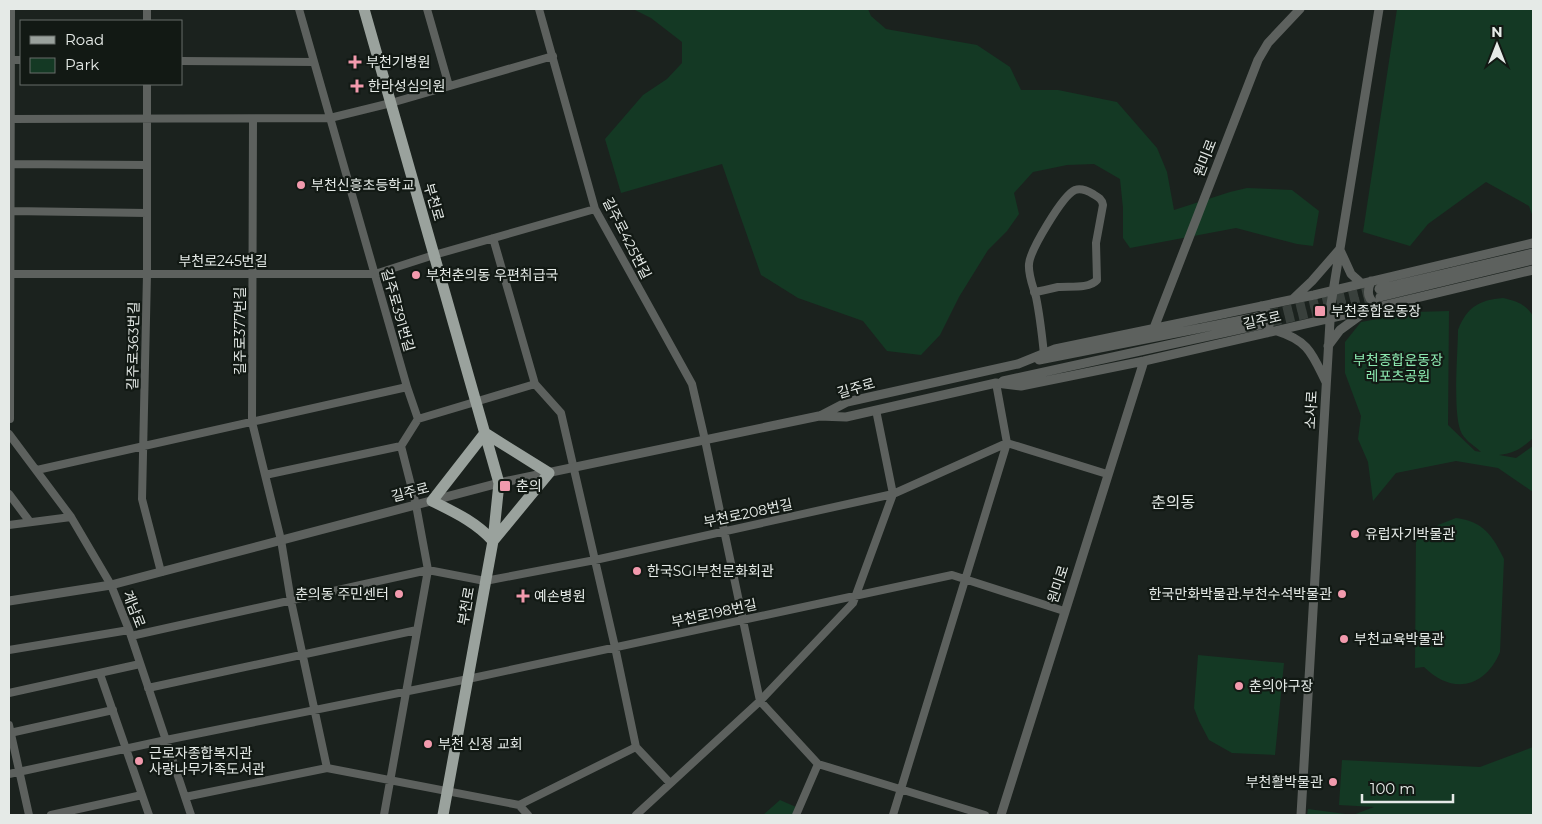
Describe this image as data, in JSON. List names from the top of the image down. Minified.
{"streets":{"main road":["부천로"],"street":["원미로","길주로425번길","부천로245번길","길주로391번길","길주로","길주로377번길","길주로363번길","소사로","부천로208번길","계남로","부천로198번길"]},"crossings":[["원미로","길주로"],["원미로","부천로198번길"],["부천로","부천로245번길"],["부천로","길주로"],["부천로","부천로208번길"],["부천로","부천로198번길"],["길주로425번길","부천로245번길"],["길주로425번길","길주로"],["길주로425번길","부천로208번길"],["길주로425번길","부천로198번길"],["부천로245번길","길주로391번길"],["부천로245번길","길주로377번길"],["부천로245번길","길주로363번길"],["길주로","길주로377번길"],["길주로","길주로363번길"],["길주로","소사로"],["길주로","계남로"],["길주로377번길","부천로198번길"],["계남로","부천로198번길"]],"districts":["춘의동"],"parks":["부천종합운동장 레포츠공원"],"places":{"health":["부천기병원","한라성심의원","예손병원"],"other":["부천신흥초등학교","부천춘의동 우편취급국","유럽자기박물관","한국SGI부천문화회관","춘의동 주민센터","한국만화박물관.부천수석박물관","부천교육박물관","춘의야구장","부천 신정 교회","근로자종합복지관 사랑나무가족도서관","부천활박물관"],"transit":["부천종합운동장","춘의"]},"legend":["Road","Park"],"scale_bar":"100 m","north":"top"}
